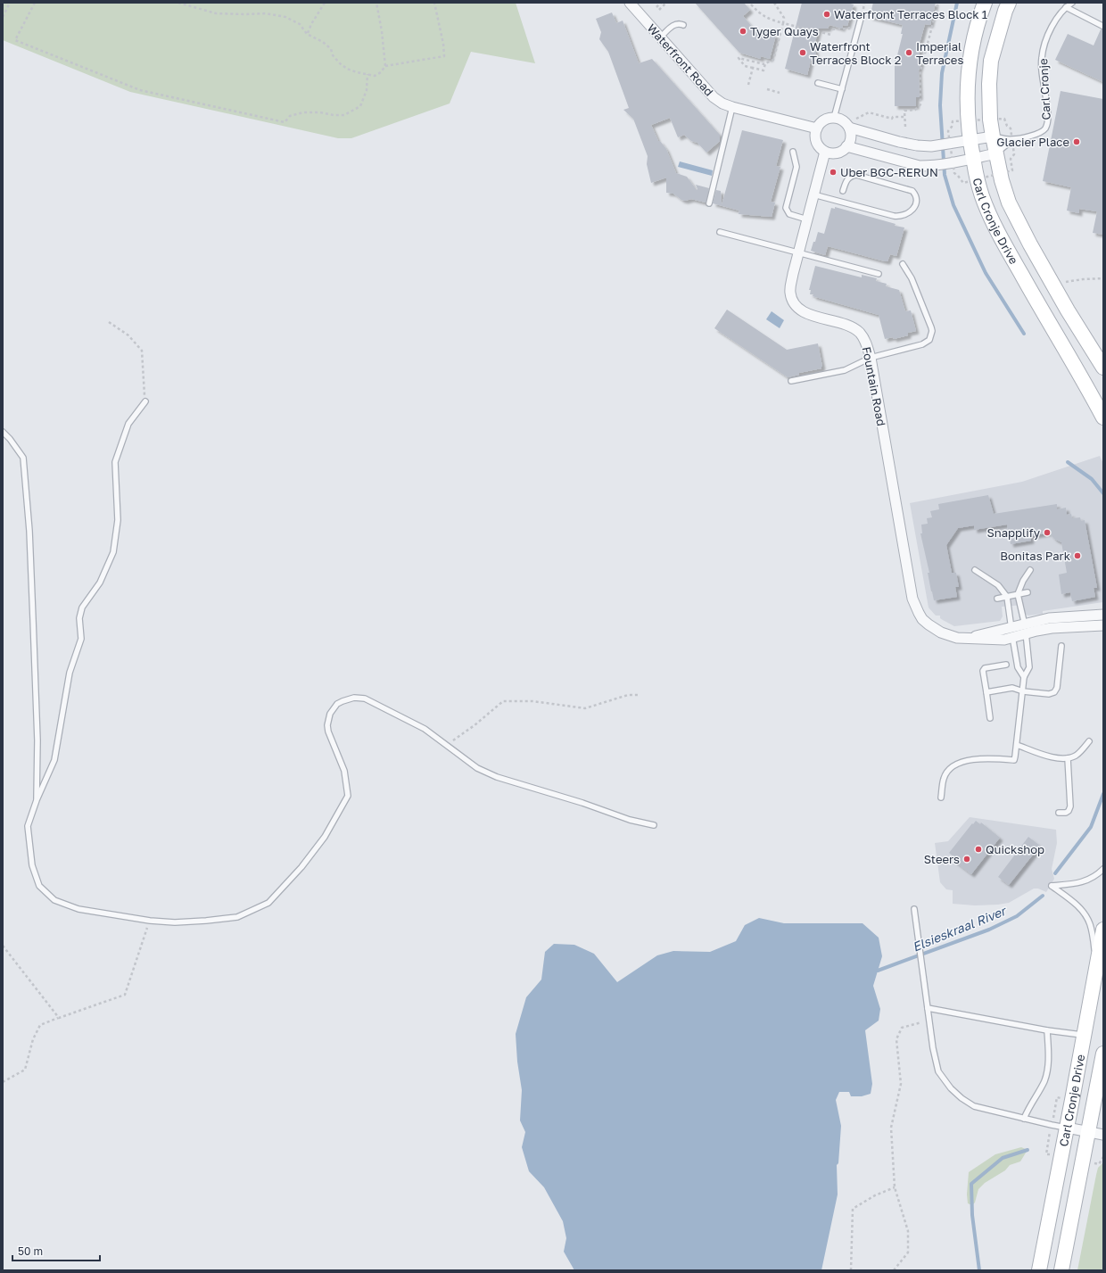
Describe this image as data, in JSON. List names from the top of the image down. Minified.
{"streets":{"main road":["Carl Cronje Drive"],"street":["Waterfront Road","Fountain Road"],"lane":["Carl Cronje"]},"crossings":[["Waterfront Road","Fountain Road"],["Carl Cronje","Carl Cronje Drive"]],"water":["Elsieskraal River"],"places":["Waterfront Terraces Block 1","Tyger Quays","Waterfront Terraces Block 2","Imperial Terraces","Glacier Place","Uber BGC-RERUN","Snapplify","Bonitas Park","Quickshop","Steers"],"scale_bar":"50 m"}
